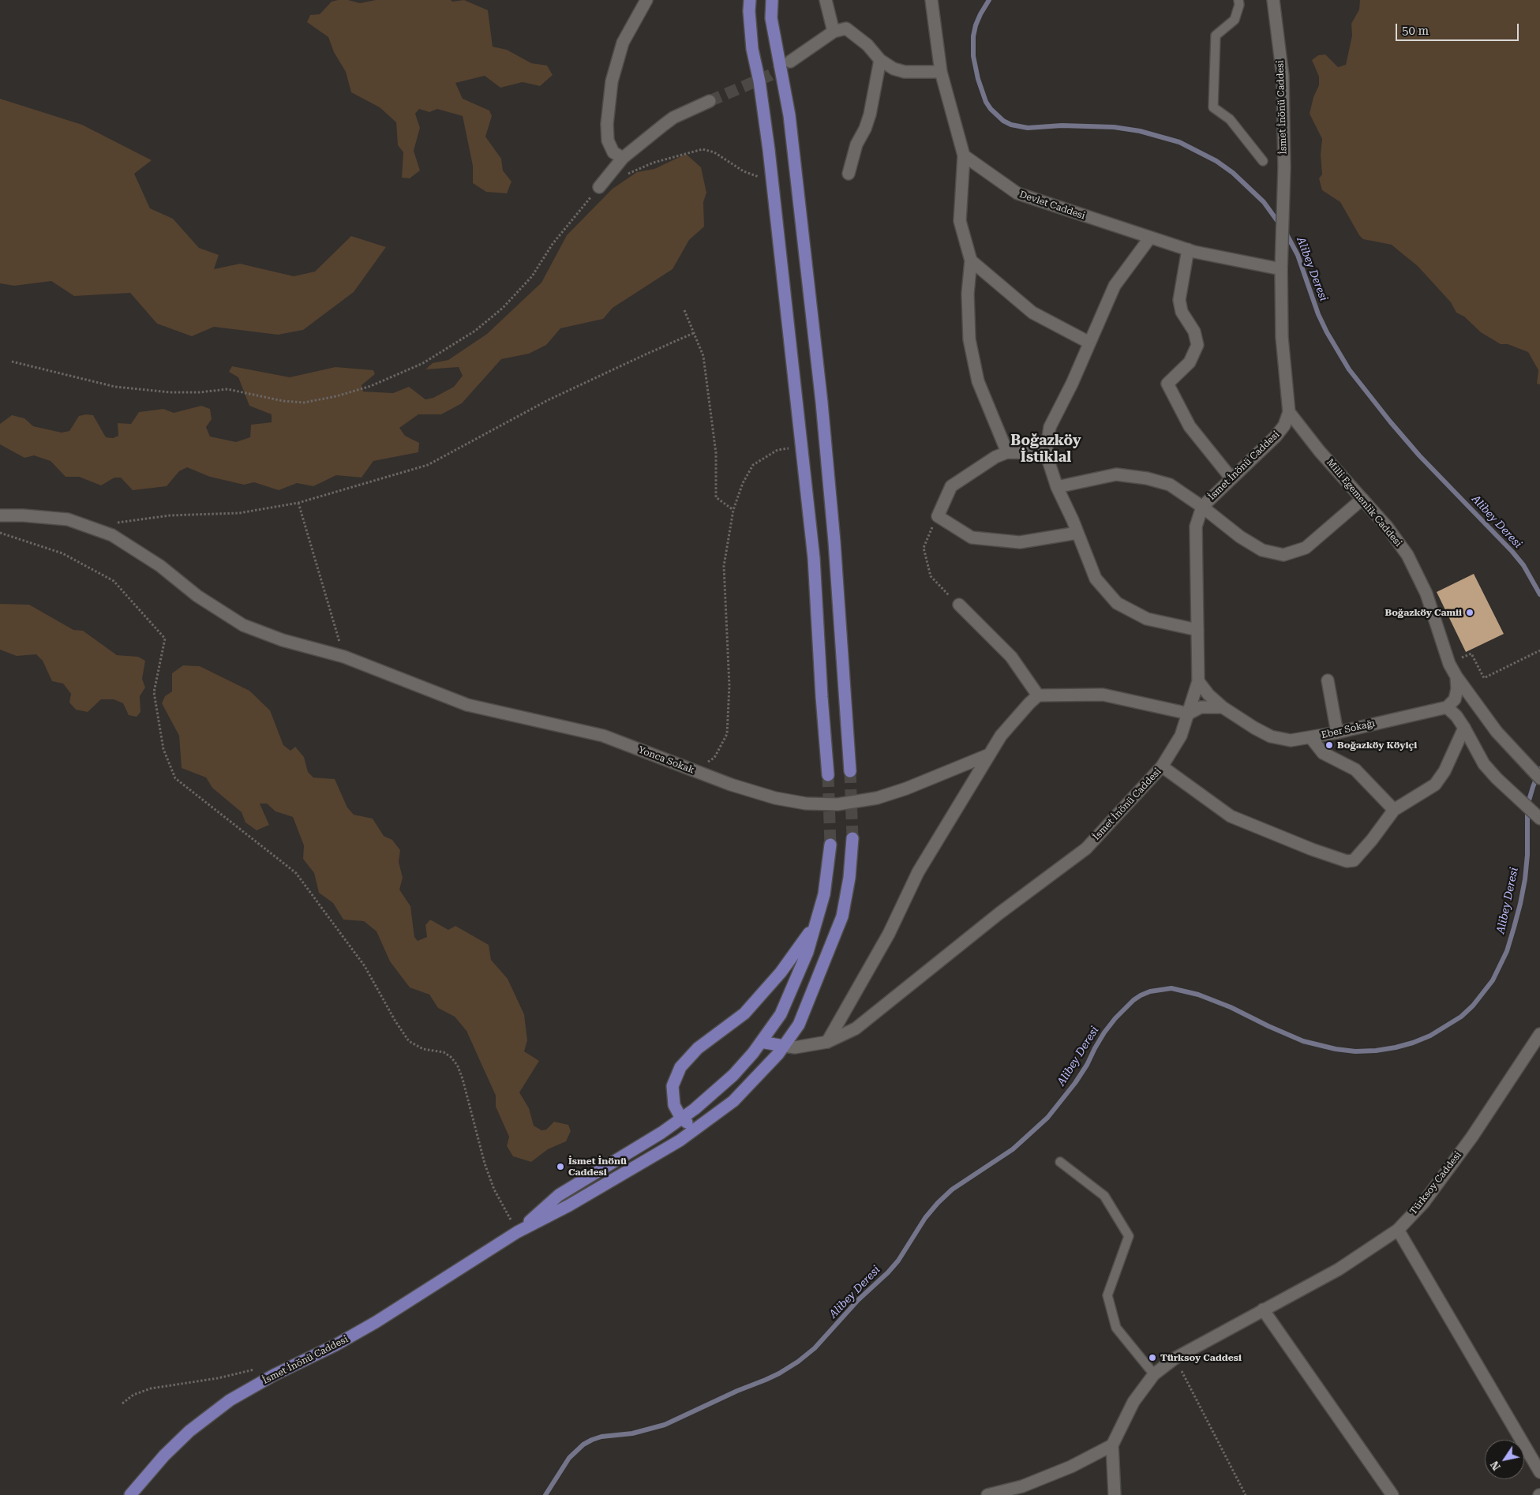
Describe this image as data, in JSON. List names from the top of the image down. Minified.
{"streets":{"main road":["İsmet İnönü Caddesi"],"street":["Devlet Caddesi","Milli Egemenlik Caddesi","Eber Sokağı","Yonca Sokak","Türksoy Caddesi"]},"crossings":[["İsmet İnönü Caddesi","Devlet Caddesi"],["İsmet İnönü Caddesi","Milli Egemenlik Caddesi"],["İsmet İnönü Caddesi","Eber Sokağı"]],"districts":["Boğazköy İstiklal"],"water":["Alibey Deresi"],"places":["Boğazköy Camii","Boğazköy Köyiçi","İsmet İnönü Caddesi","Türksoy Caddesi"],"scale_bar":"50 m","north":"bottom left"}
